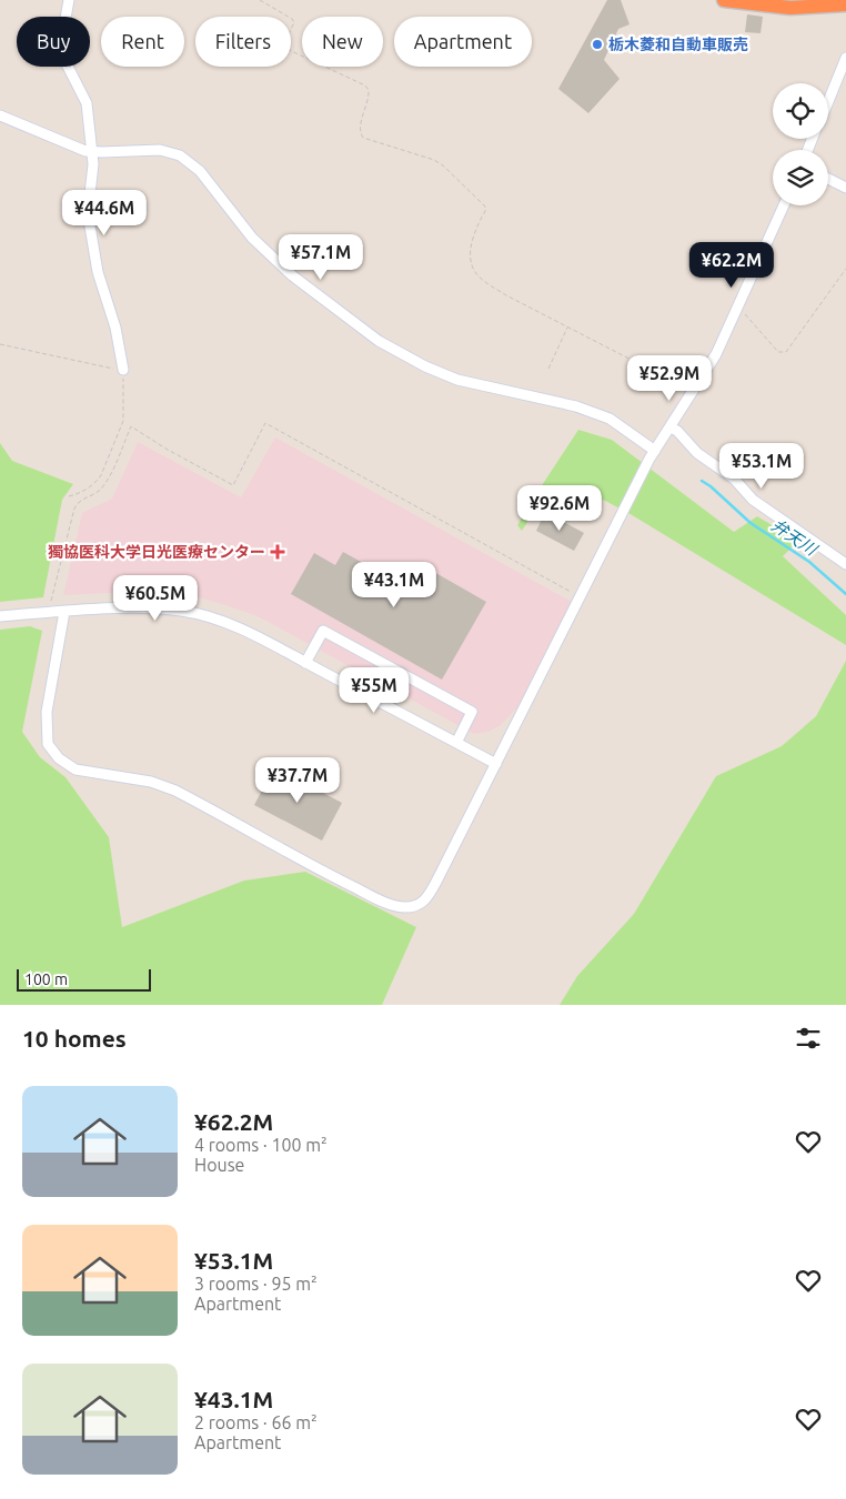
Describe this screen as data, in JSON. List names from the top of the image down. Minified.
{"water":["弁天川"],"places":{"other":["栃木菱和自動車販売"],"health":["獨協医科大学日光医療センター"]},"scale_bar":"100 m","page":{"chip":["Buy","Rent","Filters","New","Apartment"],"price":["¥44.6M","¥57.1M","¥62.2M","¥52.9M","¥53.1M","¥92.6M","¥43.1M","¥60.5M","¥55M","¥37.7M"],"scale":"100 m","heading":"10 homes","list":[{"name":"¥62.2M","note":"4 rooms · 100 m² · House"},{"name":"¥53.1M","note":"3 rooms · 95 m² · Apartment"},{"name":"¥43.1M","note":"2 rooms · 66 m² · Apartment"}]}}
